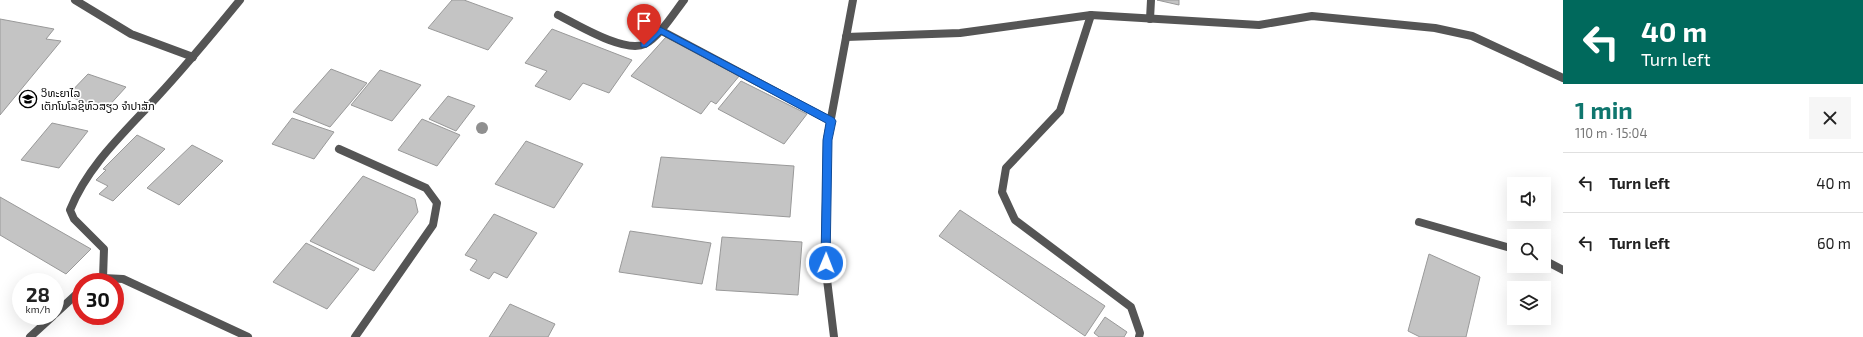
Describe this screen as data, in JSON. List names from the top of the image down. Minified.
{"places":{"school or university":["ວິທະຍາໄລ ເຕັກໂນໂລຊີຫົວສຽວ ຈຳປາສັກ"]},"page":{"turn":["40 m","Turn left"],"heading":["1 min","110 m · 15:04"],"list":[{"name":"Turn left","value":"40 m"},{"name":"Turn left","value":"60 m"}],"speed":"28 km/h","limit":"30"}}
